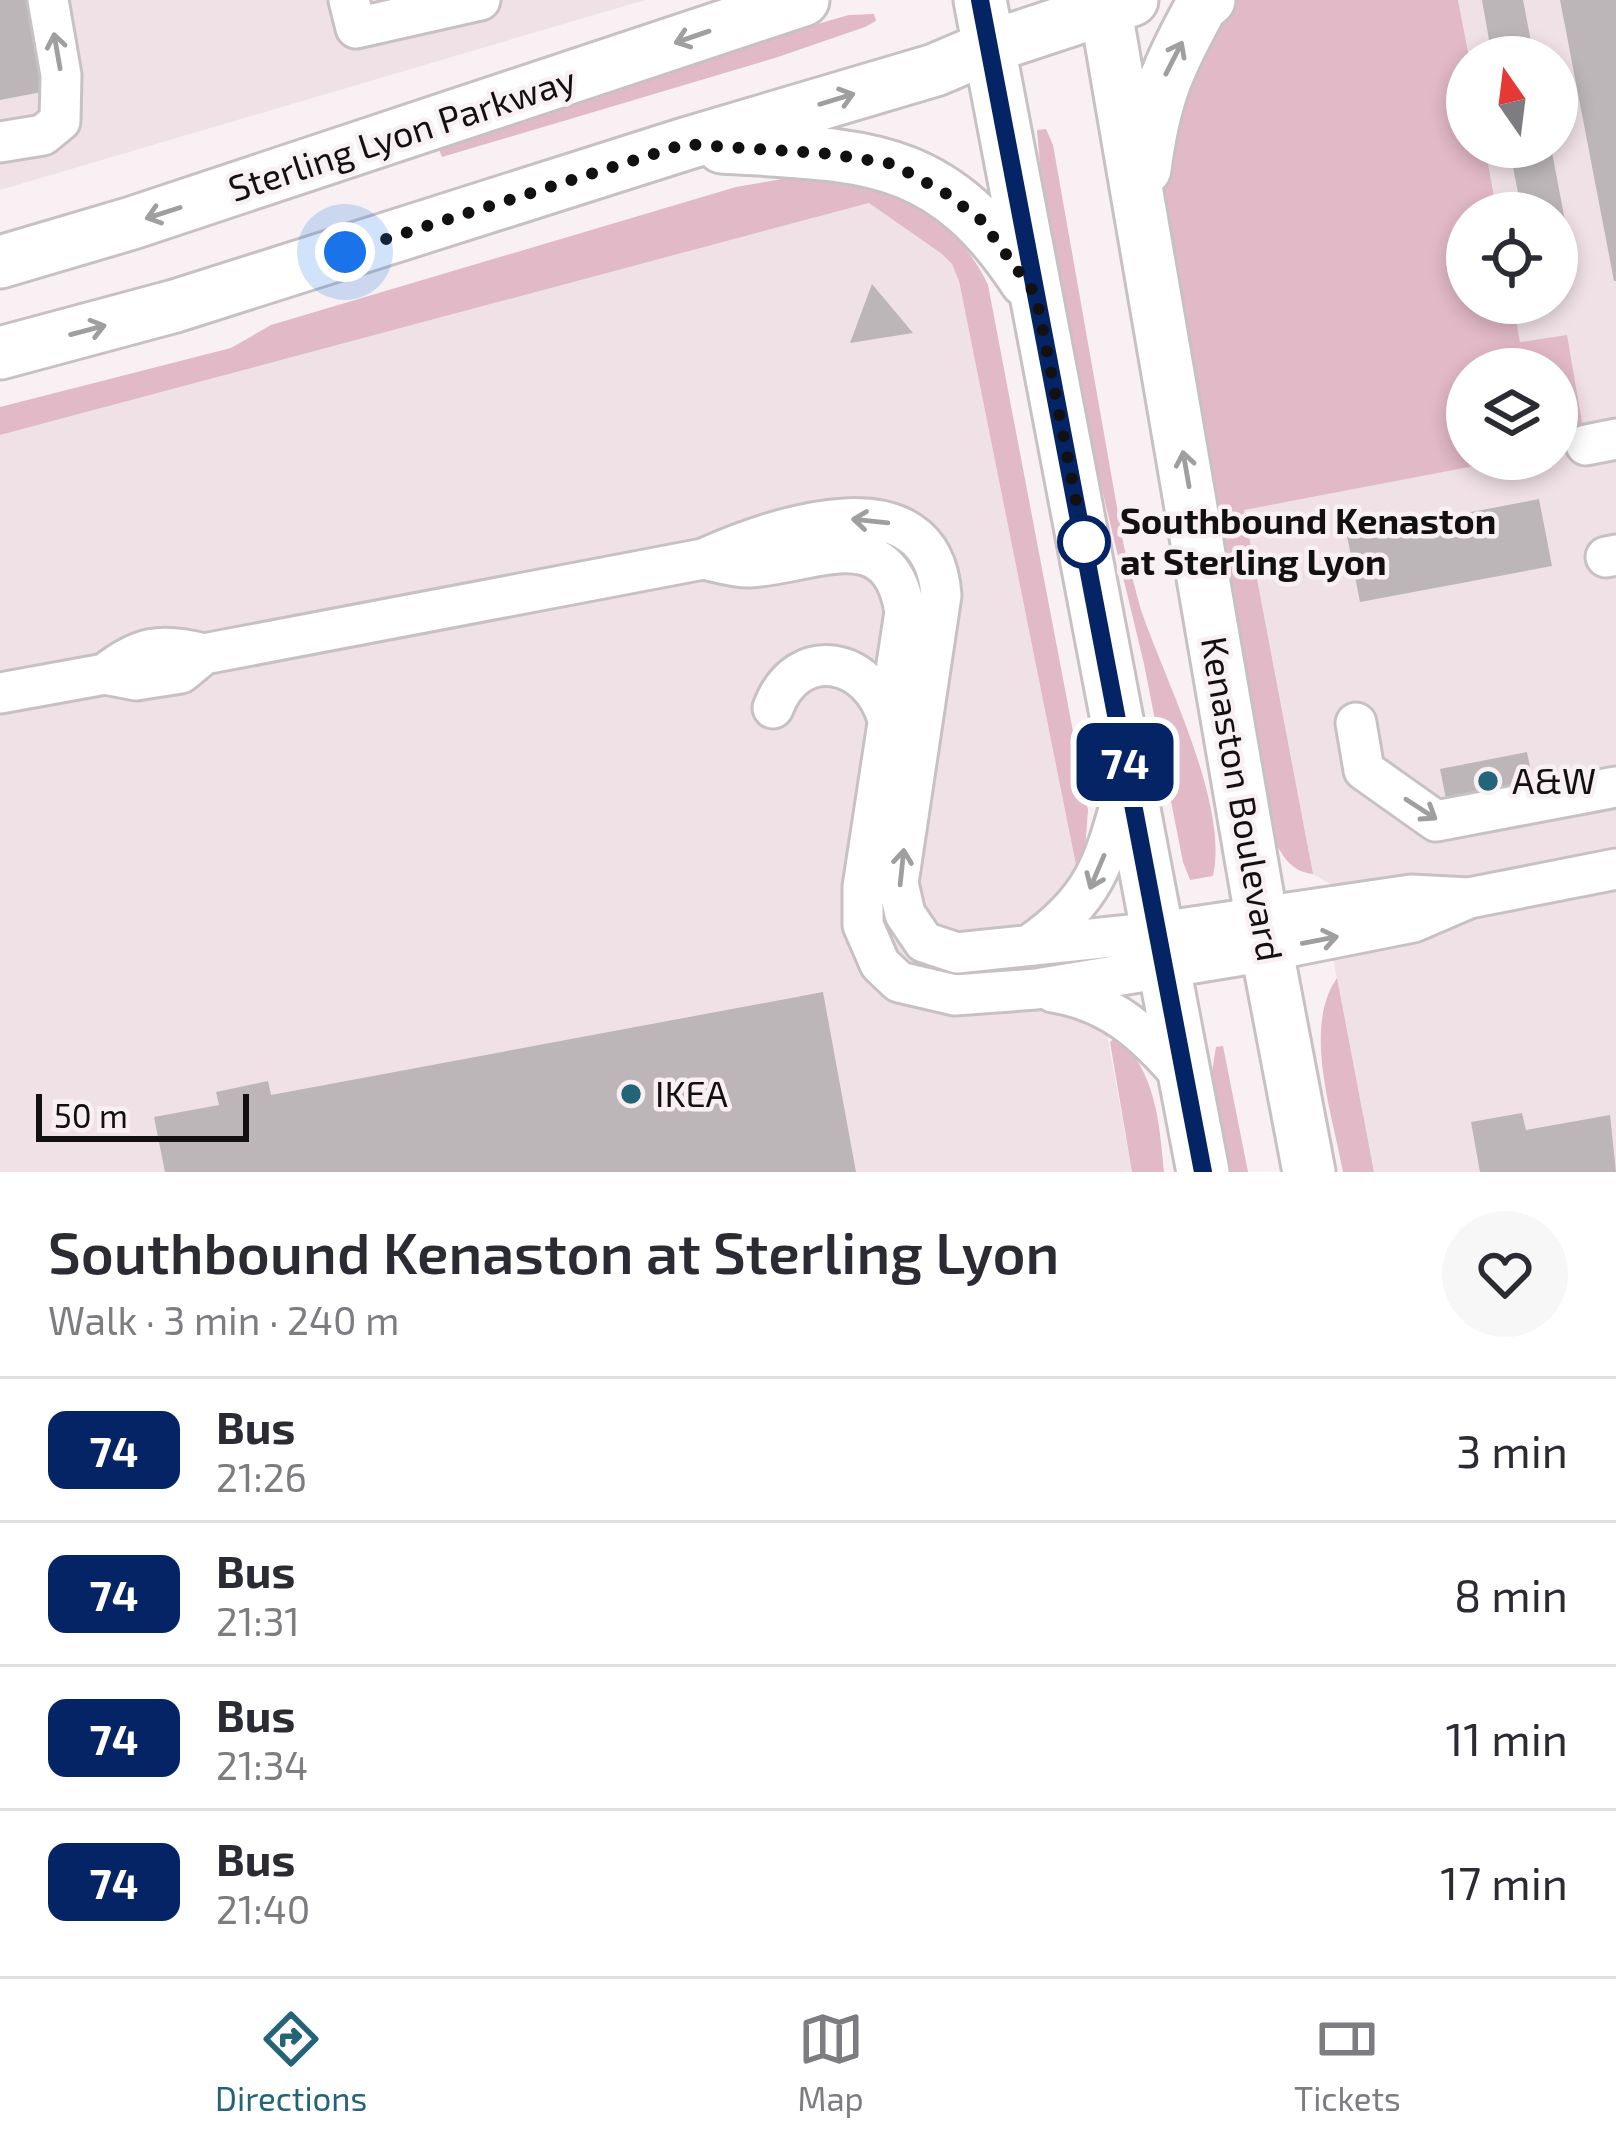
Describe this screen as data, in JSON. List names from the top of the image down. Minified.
{"streets":{"main road":["Sterling Lyon Parkway","Kenaston Boulevard"]},"places":["Southbound Kenaston at Sterling Lyon","A&W","IKEA"],"lines":["bus line 74"],"scale_bar":"50 m","north":"top","page":{"on_map":"74","scale":"50 m","heading":["Southbound Kenaston at Sterling Lyon","Walk · 3 min · 240 m"],"list":[{"mark":"74","name":"Bus","note":"21:26","value":"3 min"},{"mark":"74","name":"Bus","note":"21:31","value":"8 min"},{"mark":"74","name":"Bus","note":"21:34","value":"11 min"},{"mark":"74","name":"Bus","note":"21:40","value":"17 min"}],"tabs":["Directions","Map","Tickets"]}}
